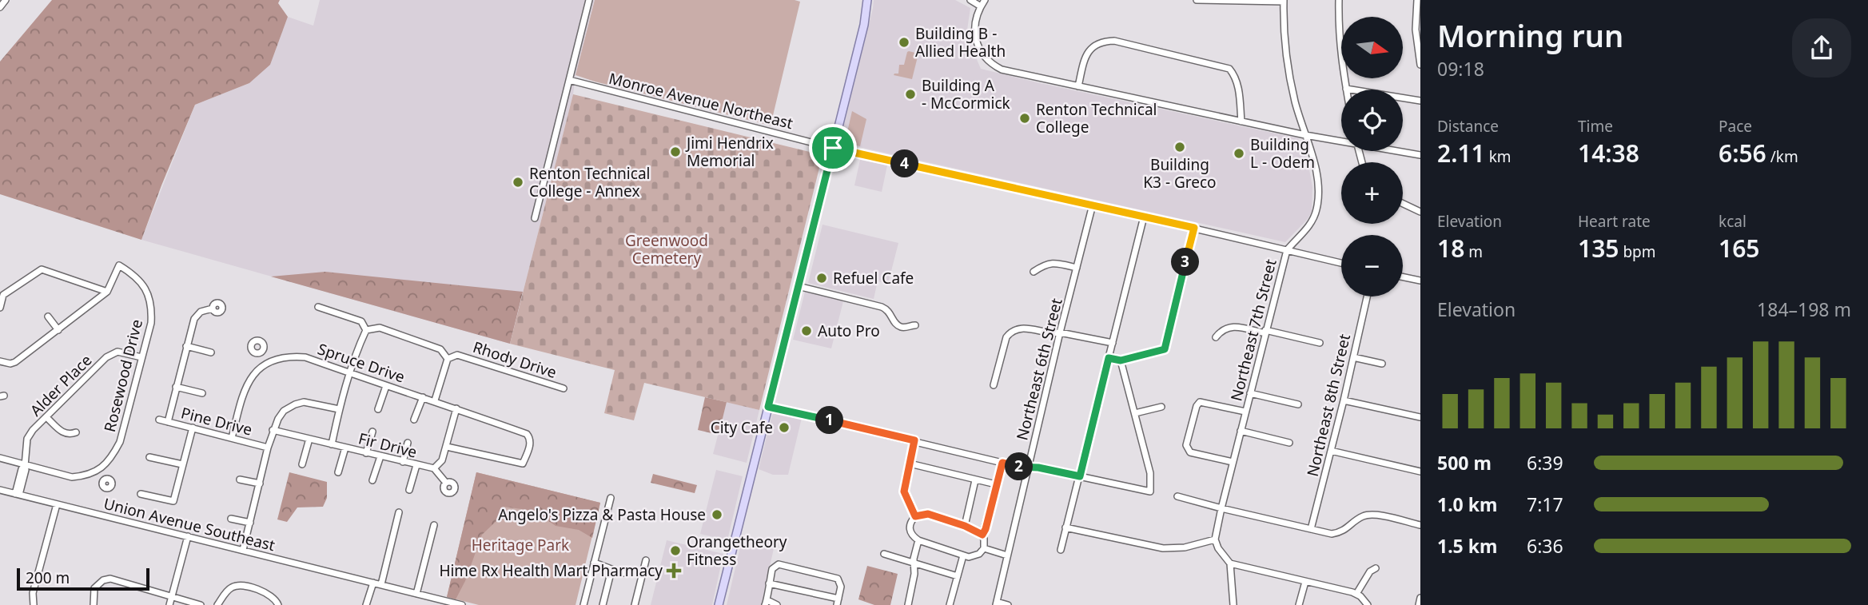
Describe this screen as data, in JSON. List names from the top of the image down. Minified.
{"streets":{"street":["Monroe Avenue Northeast","Northeast 7th Street","Rhody Drive","Spruce Drive","Northeast 6th Street","Rosewood Drive","Alder Place","Northeast 8th Street","Pine Drive","Fir Drive","Union Avenue Southeast"]},"crossings":[["Monroe Avenue Northeast","Northeast 7th Street"],["Monroe Avenue Northeast","Northeast 6th Street"],["Spruce Drive","Fir Drive"],["Rosewood Drive","Alder Place"],["Alder Place","Union Avenue Southeast"]],"parks":["Greenwood Cemetery","Heritage Park"],"places":{"other":["Building B - Allied Health","Building A - McCormick","Renton Technical College","Building K3 - Greco","Jimi Hendrix Memorial","Building L - Odem","Renton Technical College - Annex","Refuel Cafe","Auto Pro","City Cafe","Angelo's Pizza & Pasta House","Orangetheory Fitness"],"health":["Hime Rx Health Mart Pharmacy"]},"scale_bar":"200 m","north":"right","page":{"heading":["Morning run","09:18"],"map_buttons":["+","−"],"stats":[["Distance","2.11 km"],["Time","14:38"],["Pace","6:56 /km"],["Elevation","18 m"],["Heart rate","135 bpm"],["kcal","165"]],"pins":["4","3","1","2"],"chart":["Elevation","184–198 m"],"list":[{"name":"500 m","note":"6:39"},{"name":"1.0 km","note":"7:17"},{"name":"1.5 km","note":"6:36"}],"scale":"200 m"}}
